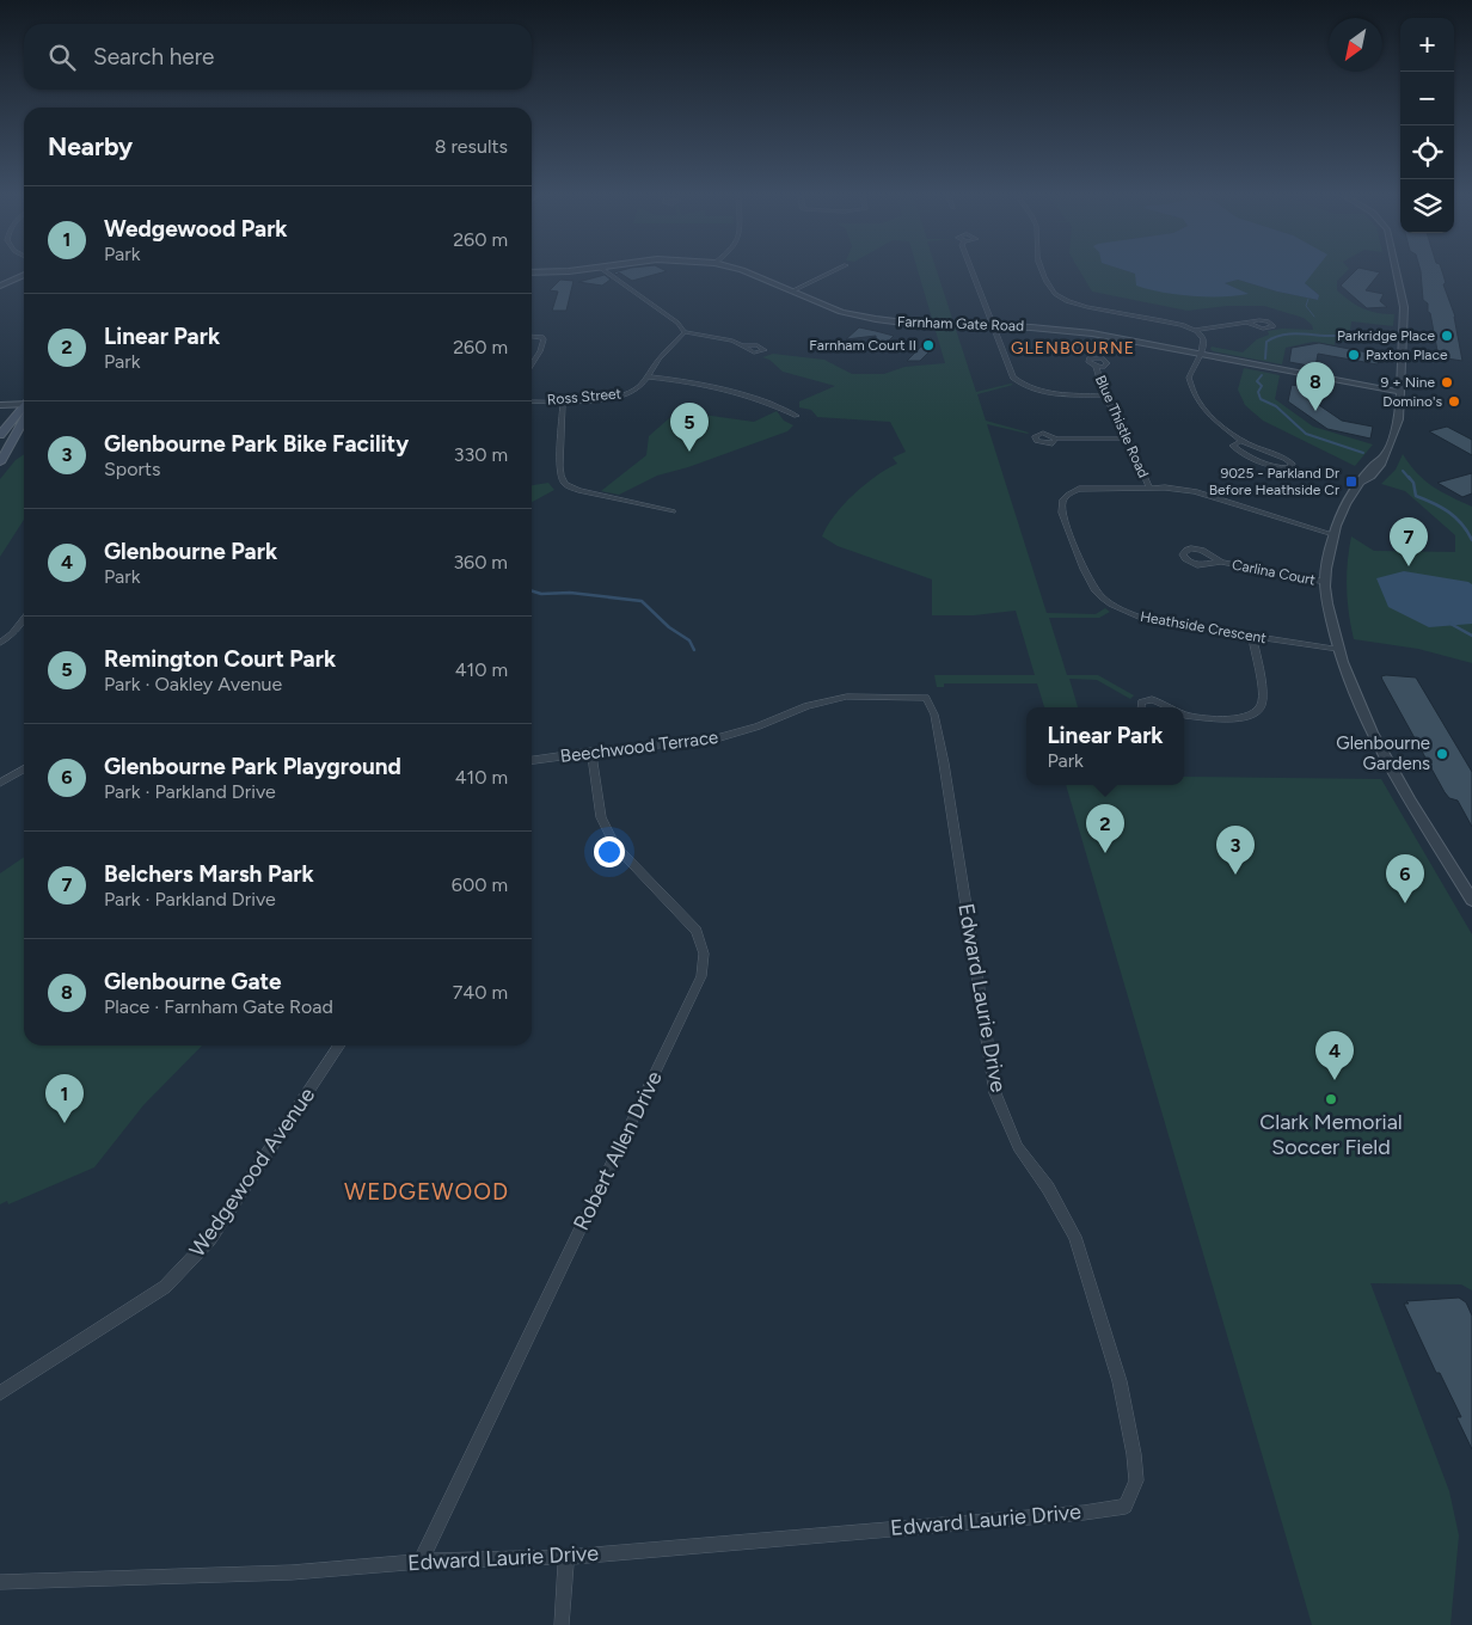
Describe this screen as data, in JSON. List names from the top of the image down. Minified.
{"streets":{"street":["Farnham Gate Road","Ross Street","Blue Thistle Road","Carlina Court","Heathside Crescent","Beechwood Terrace","Edward Laurie Drive","Robert Allen Drive","Wedgewood Avenue"]},"crossings":[["Blue Thistle Road","Heathside Crescent"],["Beechwood Terrace","Edward Laurie Drive"],["Beechwood Terrace","Robert Allen Drive"],["Edward Laurie Drive","Robert Allen Drive"]],"districts":["GLENBOURNE","WEDGEWOOD"],"places":{"other":["Parkridge Place","Farnham Court II","Paxton Place","9 + Nine","Domino's","Glenbourne Gardens","Clark Memorial Soccer Field"],"transit":["9025 - Parkland Dr Before Heathside Cr"]},"north":"bottom left","page":{"map_buttons":["+","−"],"search":"Search here","heading":["Nearby","8 results"],"list":[{"mark":"1","name":"Wedgewood Park","note":"Park","value":"260 m"},{"mark":"2","name":"Linear Park","note":"Park","value":"260 m"},{"mark":"3","name":"Glenbourne Park Bike Facility","note":"Sports","value":"330 m"},{"mark":"4","name":"Glenbourne Park","note":"Park","value":"360 m"},{"mark":"5","name":"Remington Court Park","note":"Park · Oakley Avenue","value":"410 m"},{"mark":"6","name":"Glenbourne Park Playground","note":"Park · Parkland Drive","value":"410 m"},{"mark":"7","name":"Belchers Marsh Park","note":"Park · Parkland Drive","value":"600 m"},{"mark":"8","name":"Glenbourne Gate","note":"Place · Farnham Gate Road","value":"740 m"}],"pins":["8","5","7","2","3","6","4","1"],"popup":["Linear Park","Park"]}}
